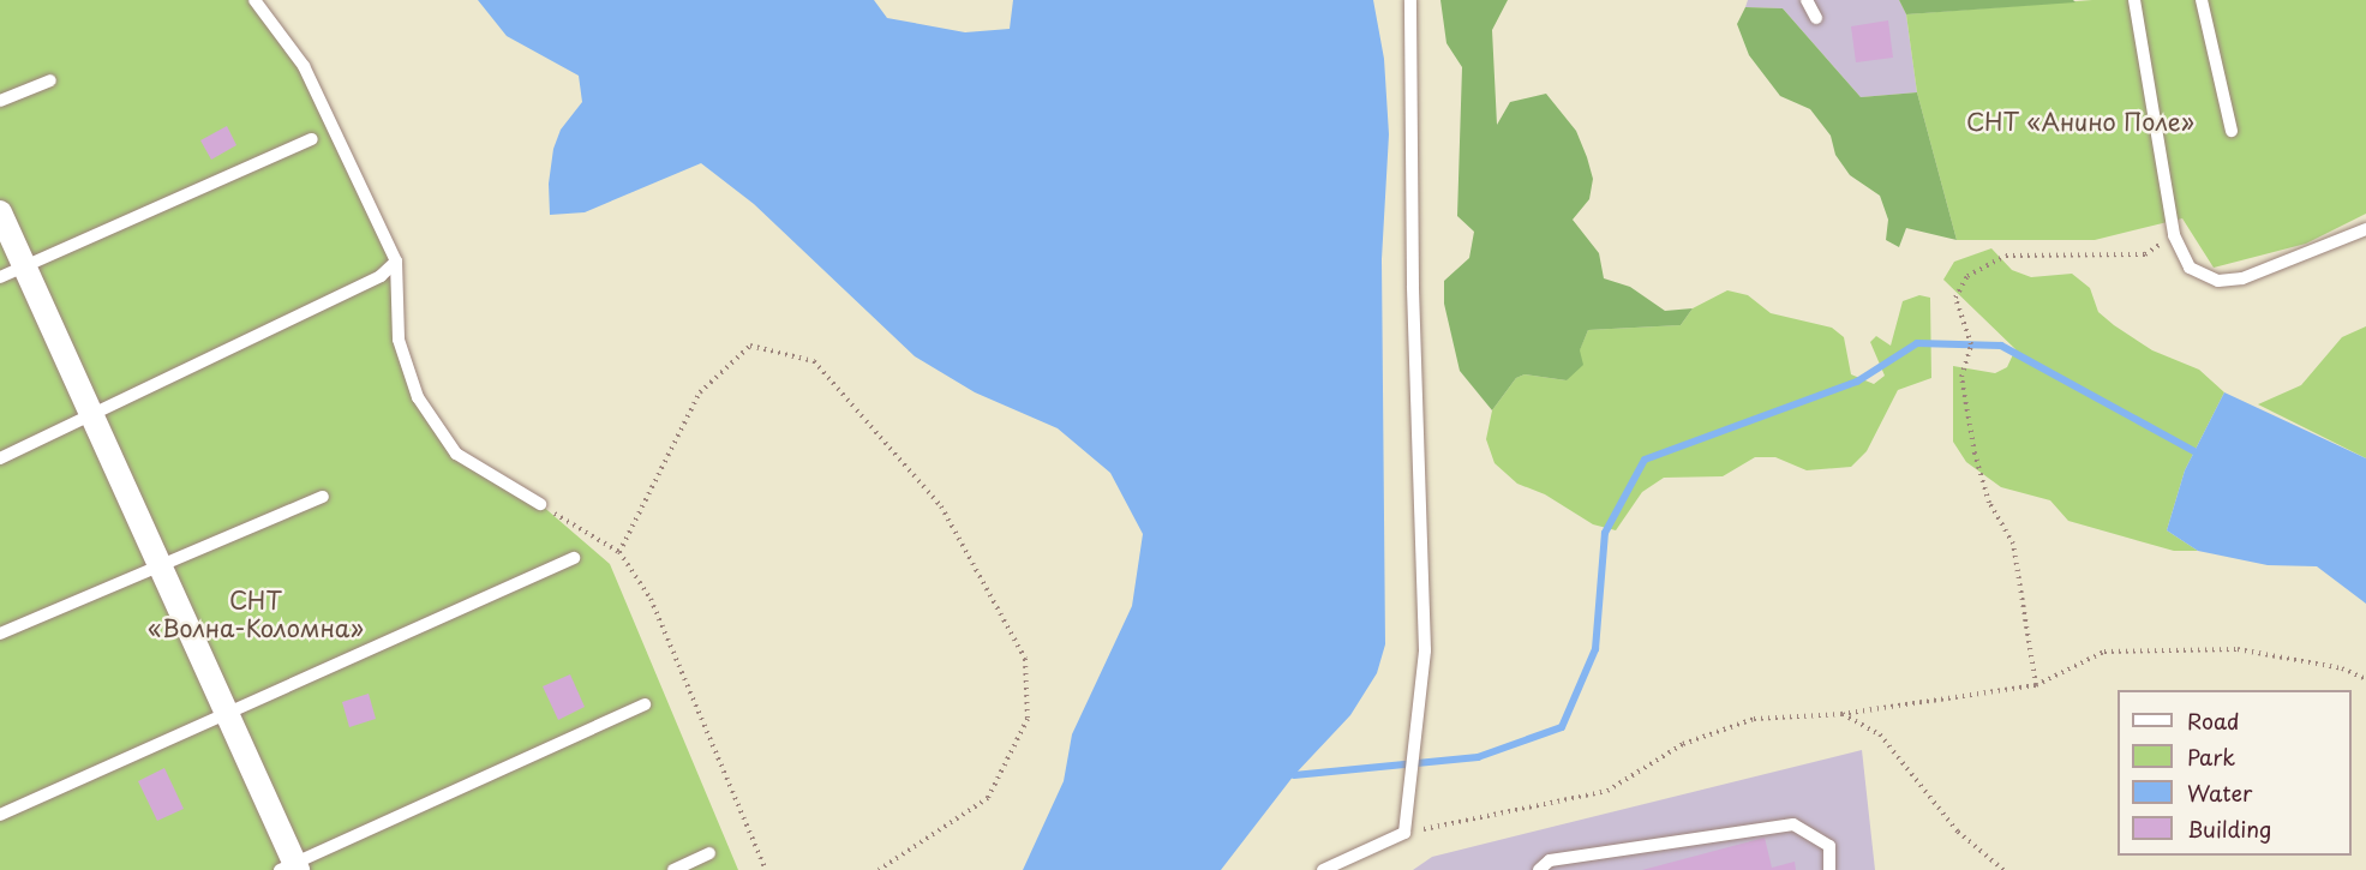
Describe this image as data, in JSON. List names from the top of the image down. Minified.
{"parks":["СНТ «Анино Поле»","СНТ «Волна-Коломна»"],"legend":["Road","Park","Water","Building"]}
